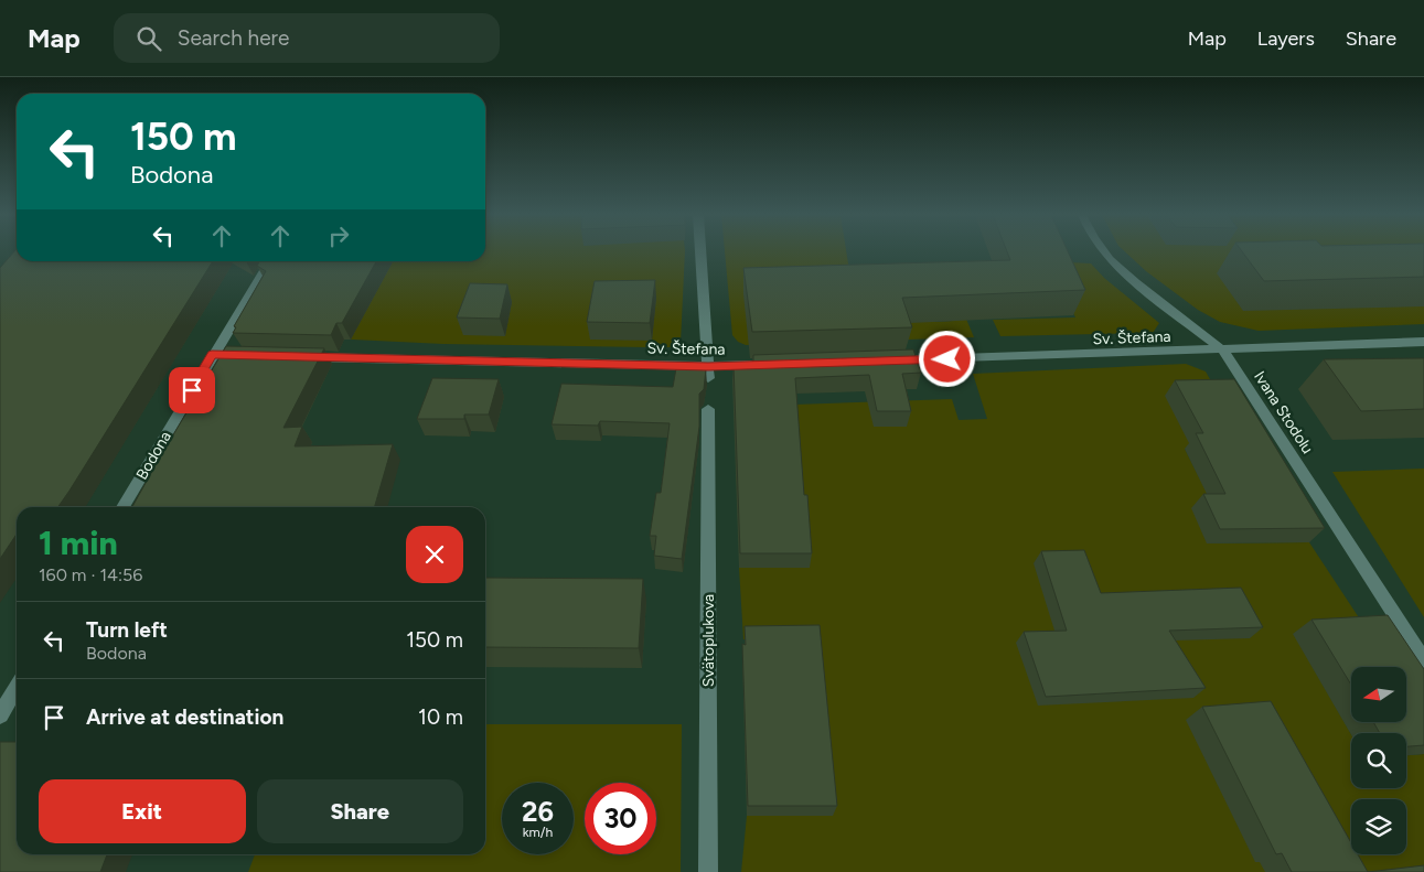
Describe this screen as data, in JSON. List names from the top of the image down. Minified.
{"streets":{"street":["Sv. Štefana","Ivana Stodolu","Bodona","Svätoplukova"]},"crossings":[["Sv. Štefana","Ivana Stodolu"]],"north":"left","page":{"header":"Map","search":"Search here","nav":["Map","Layers","Share"],"turn":["150 m","Bodona"],"heading":["1 min","160 m · 14:56"],"list":[{"name":"Turn left","note":"Bodona","value":"150 m"},{"name":"Arrive at destination","value":"10 m"}],"buttons":["Exit","Share"],"speed":"26 km/h","limit":"30"}}
